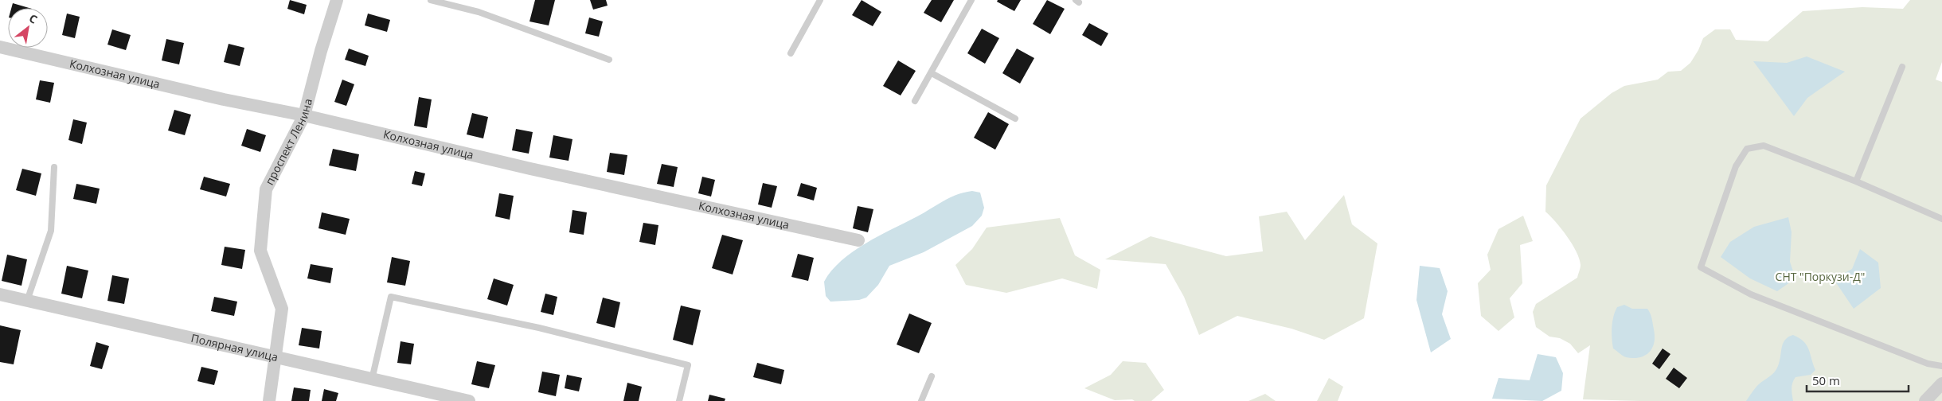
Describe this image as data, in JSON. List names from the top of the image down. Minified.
{"streets":{"street":["Колхозная улица","проспект Ленина","Полярная улица"]},"crossings":[["Колхозная улица","проспект Ленина"],["проспект Ленина","Полярная улица"]],"parks":["СНТ \"Поркузи-Д\""],"scale_bar":"50 m","north":"top right"}
